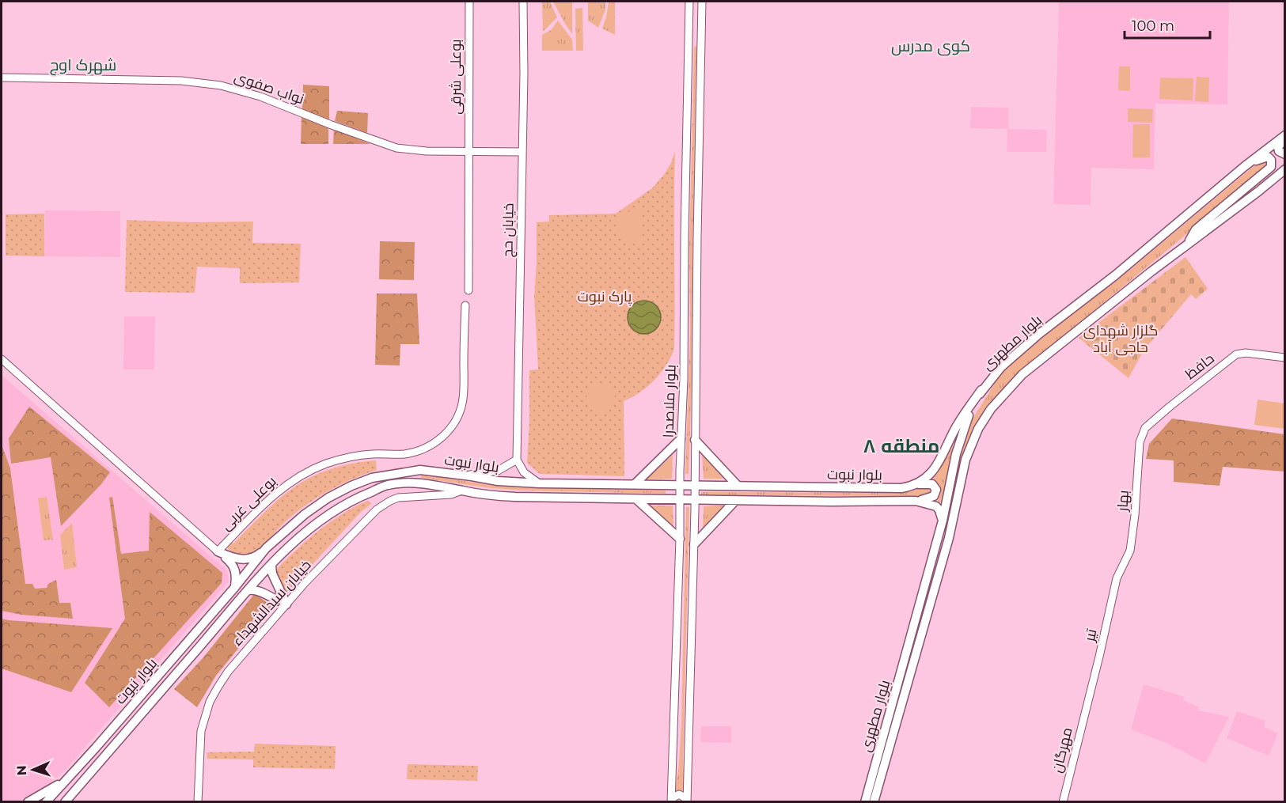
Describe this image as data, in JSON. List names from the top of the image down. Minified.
{"streets":{"main road":["بلوار مطهری","بلوار نبوت"],"street":["بوعلی شرقی","نواب صفوی","خیابان حج","حافظ","بلوار ملاصدرا","بهار","بوعلی غربی","خیابان سیدالشهداء","تیر","مهرگان"]},"crossings":[["بوعلی شرقی","نواب صفوی"],["نواب صفوی","خیابان حج"],["بلوار مطهری","بلوار نبوت"],["حافظ","بهار"],["بلوار ملاصدرا","بلوار نبوت"],["بلوار نبوت","خیابان سیدالشهداء"],["بهار","تیر"],["تیر","مهرگان"]],"districts":["کوی مدرس","شهرک اوج","منطقه ۸"],"parks":["پارک نبوت","گلزار شهدای حاجی آباد"],"scale_bar":"100 m","north":"left"}
